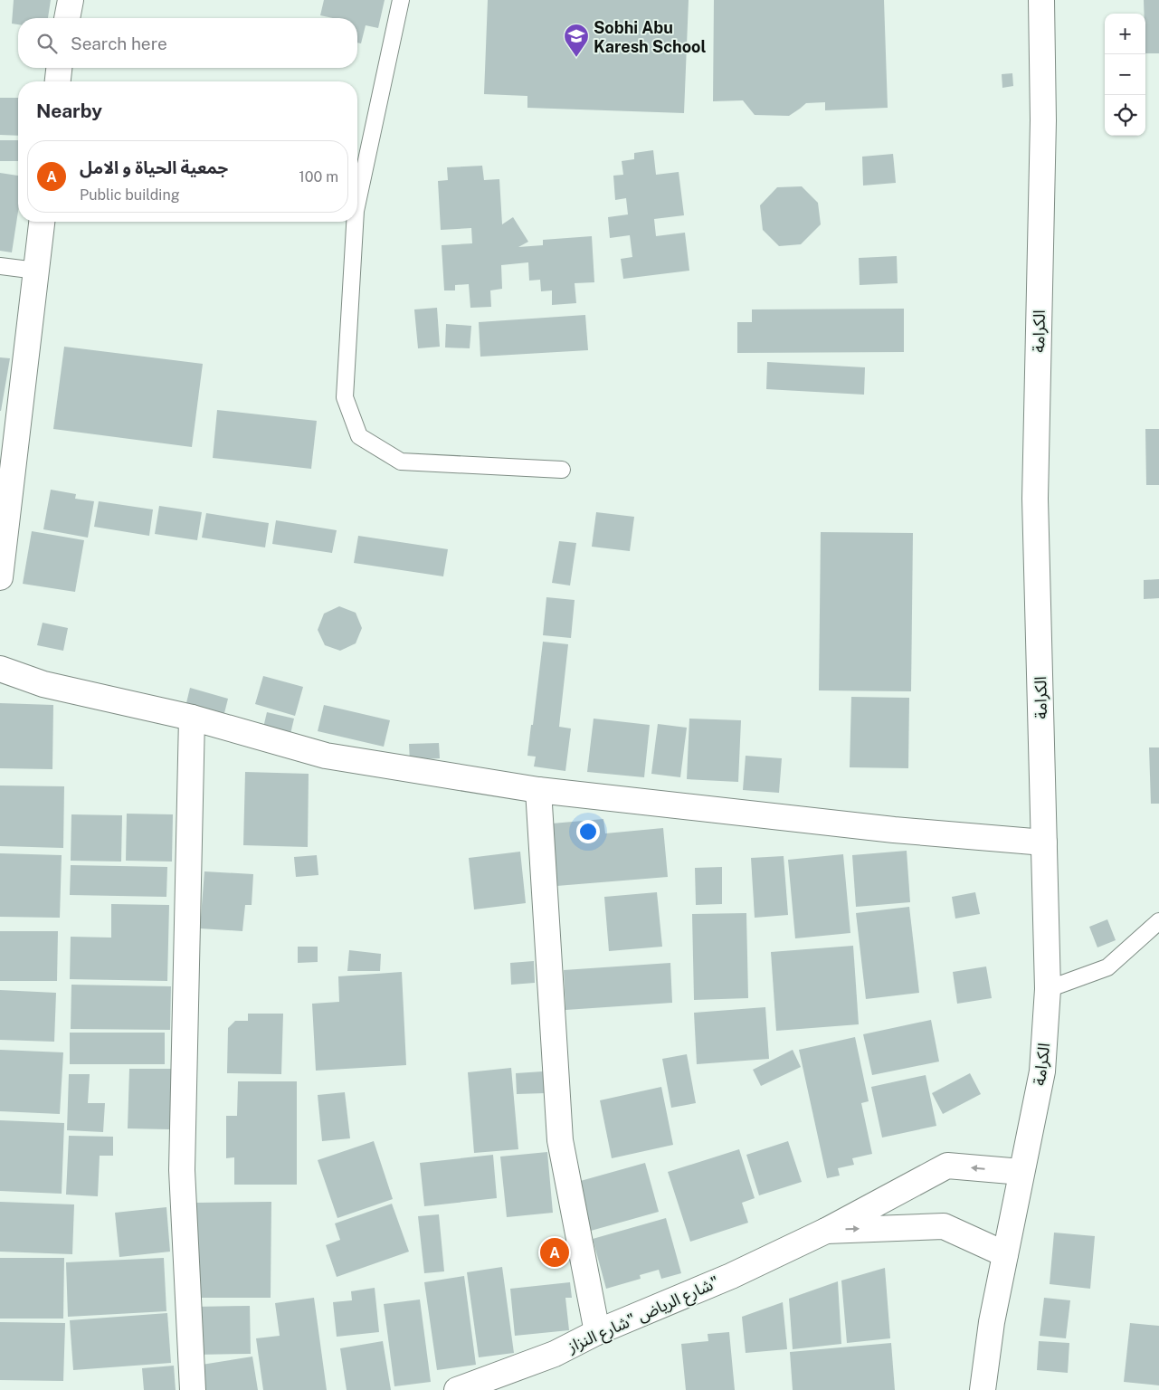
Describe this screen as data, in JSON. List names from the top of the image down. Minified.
{"streets":{"street":["الكرامة","شارع الرياض \"شارع النزاز\""]},"crossings":[["الكرامة","شارع الرياض \"شارع النزاز\""]],"places":{"school or university":["Sobhi Abu Karesh School"]},"page":{"map_buttons":["+","−"],"search":"Search here","heading":"Nearby","list":[{"mark":"A","name":"جمعية الحياة و الامل","note":"Public building","value":"100 m"}],"pins":"A"}}
